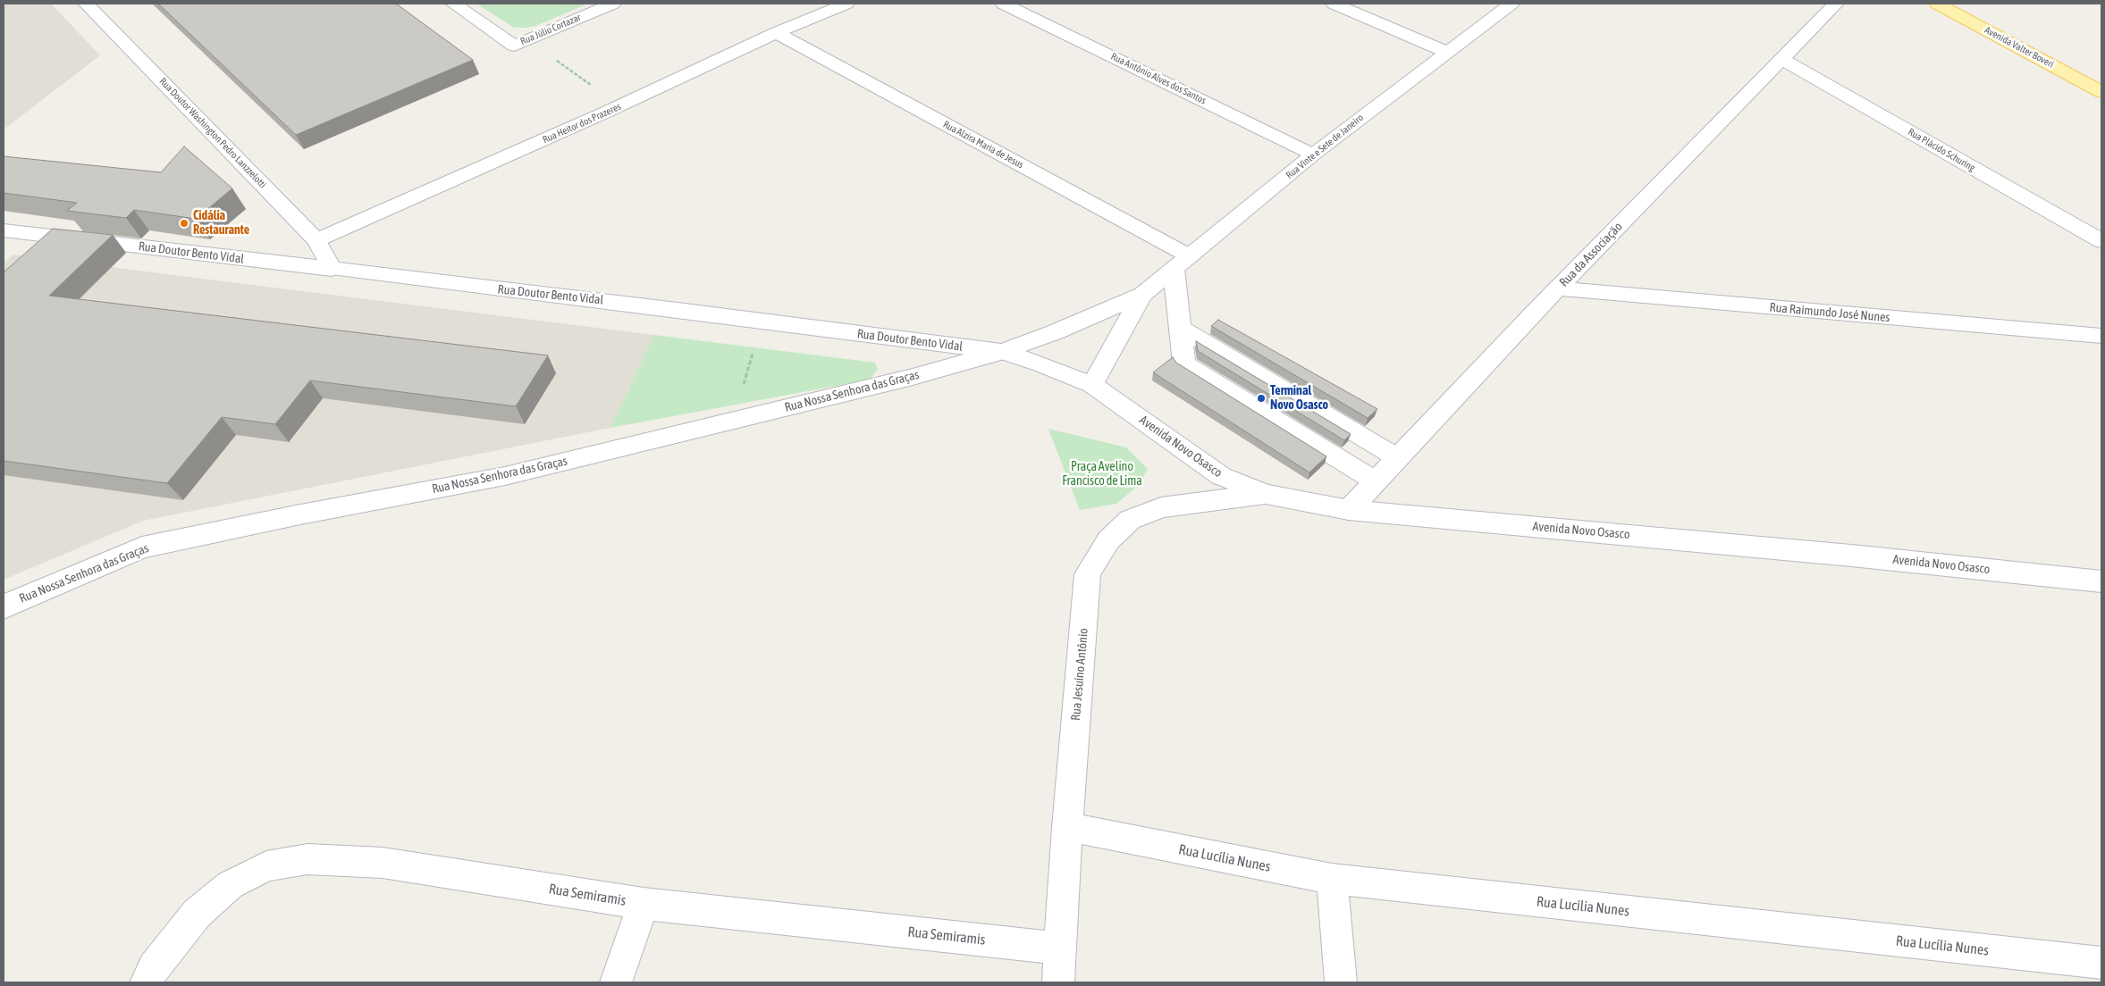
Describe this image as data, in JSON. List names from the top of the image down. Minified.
{"streets":{"main road":["Avenida Valter Boveri"],"street":["Rua Júlio Cortazar","Rua Antônio Alves dos Santos","Rua Heitor dos Prazeres","Rua Doutor Washington Pedro Lanzzelotti","Rua Alzira Maria de Jesus","Rua Vinte e Sete de Janeiro","Rua Plácido Schuring","Rua Doutor Bento Vidal","Rua da Associação","Rua Raimundo José Nunes","Rua Nossa Senhora das Graças","Avenida Novo Osasco","Rua Jesuíno Antônio","Rua Lucília Nunes","Rua Semiramis"]},"crossings":[["Rua Antônio Alves dos Santos","Rua Vinte e Sete de Janeiro"],["Rua Heitor dos Prazeres","Rua Doutor Washington Pedro Lanzzelotti"],["Rua Heitor dos Prazeres","Rua Alzira Maria de Jesus"],["Rua Doutor Washington Pedro Lanzzelotti","Rua Doutor Bento Vidal"],["Rua Alzira Maria de Jesus","Rua Vinte e Sete de Janeiro"],["Rua Vinte e Sete de Janeiro","Rua Doutor Bento Vidal"],["Rua Vinte e Sete de Janeiro","Rua Nossa Senhora das Graças"],["Rua Vinte e Sete de Janeiro","Avenida Novo Osasco"],["Rua Plácido Schuring","Rua da Associação"],["Rua Doutor Bento Vidal","Rua Nossa Senhora das Graças"],["Rua Doutor Bento Vidal","Avenida Novo Osasco"],["Rua da Associação","Rua Raimundo José Nunes"],["Rua da Associação","Avenida Novo Osasco"],["Avenida Novo Osasco","Rua Jesuíno Antônio"],["Rua Jesuíno Antônio","Rua Lucília Nunes"],["Rua Jesuíno Antônio","Rua Semiramis"]],"parks":["Praça Avelino Francisco de Lima"],"places":["Cidália Restaurante","Terminal Novo Osasco"]}
